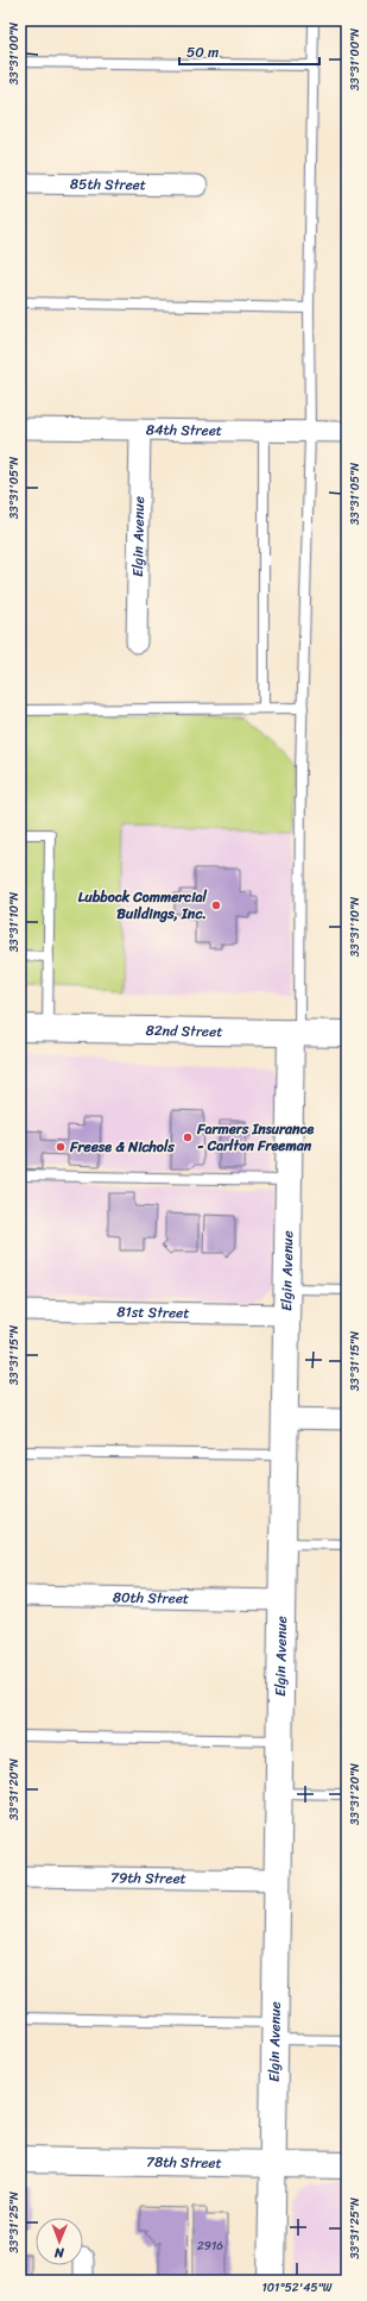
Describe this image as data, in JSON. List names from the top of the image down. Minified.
{"streets":{"street":["85th Street","84th Street","Elgin Avenue","82nd Street","81st Street","80th Street","79th Street","78th Street"]},"crossings":[["84th Street","Elgin Avenue"],["Elgin Avenue","82nd Street"],["Elgin Avenue","81st Street"],["Elgin Avenue","80th Street"],["Elgin Avenue","79th Street"],["Elgin Avenue","78th Street"]],"places":["Lubbock Commercial Buildings, Inc.","Farmers Insurance - Carlton Freeman","Freese & Nichols"],"house_numbers":["2916"],"scale_bar":"50 m","north":"bottom","coordinates":["33°31'00\"N","33°31'05\"N","33°31'10\"N","33°31'15\"N","33°31'20\"N","33°31'25\"N","101°52'45\"W"]}
